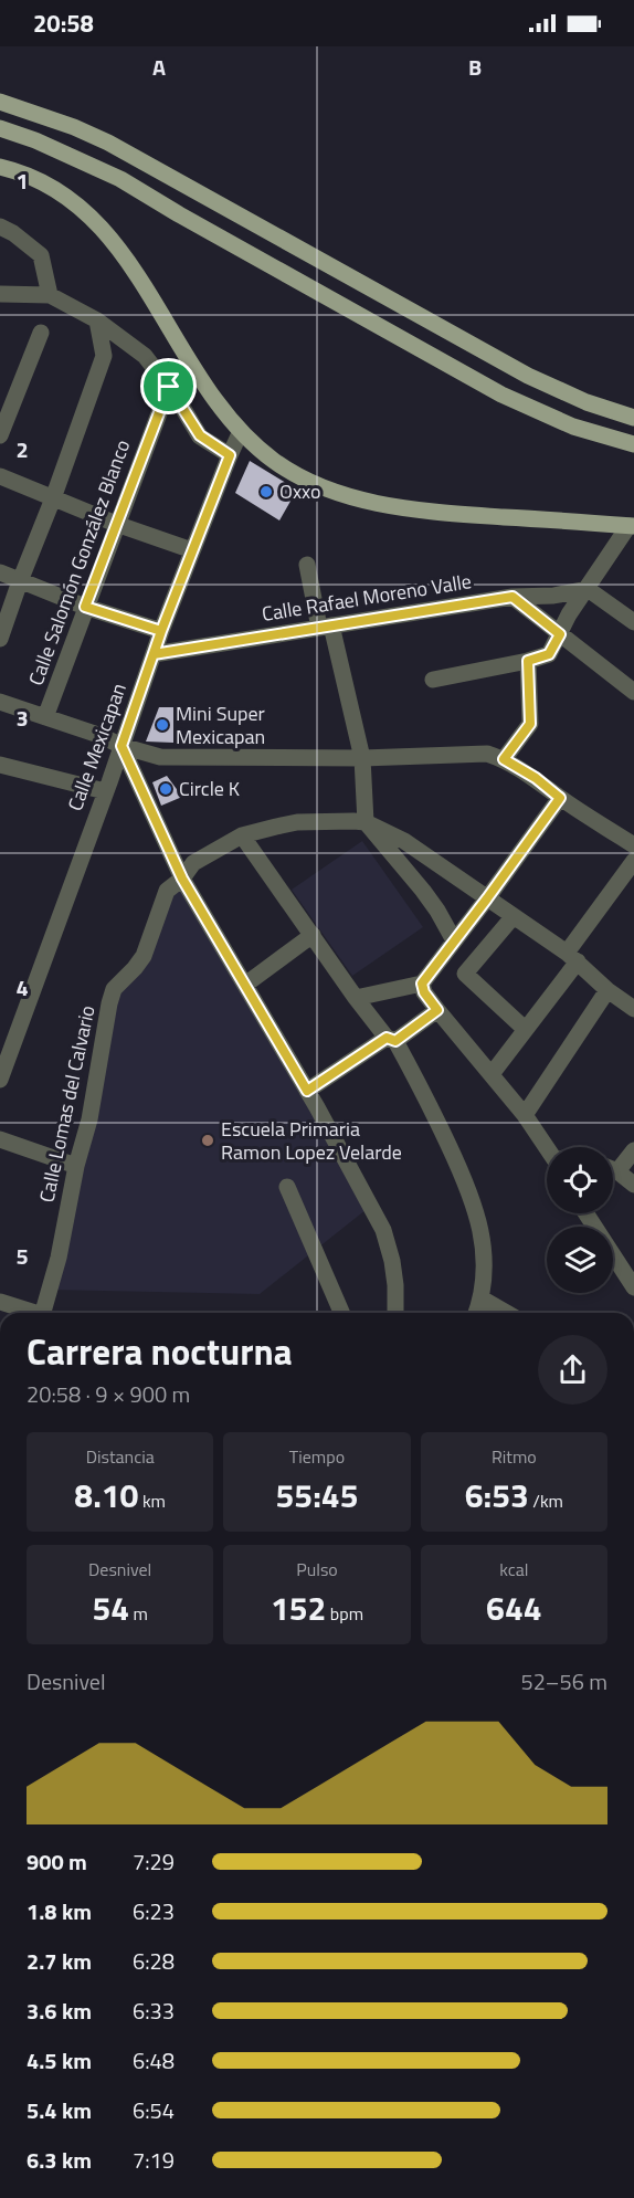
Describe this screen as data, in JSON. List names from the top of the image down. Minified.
{"streets":{"street":["Calle Salomón González Blanco","Calle Rafael Moreno Valle","Calle Mexicapan","Calle Lomas del Calvario"]},"crossings":[["Calle Rafael Moreno Valle","Calle Mexicapan"]],"places":["Oxxo","Mini Super Mexicapan","Circle K","Escuela Primaria Ramon Lopez Velarde"],"page":{"status":"20:58","heading":["Carrera nocturna","20:58 · 9 × 900 m"],"stats":[["Distancia","8.10 km"],["Tiempo","55:45"],["Ritmo","6:53 /km"],["Desnivel","54 m"],["Pulso","152 bpm"],["kcal","644"]],"chart":["Desnivel","52–56 m"],"list":[{"name":"900 m","note":"7:29"},{"name":"1.8 km","note":"6:23"},{"name":"2.7 km","note":"6:28"},{"name":"3.6 km","note":"6:33"},{"name":"4.5 km","note":"6:48"},{"name":"5.4 km","note":"6:54"},{"name":"6.3 km","note":"7:19"}]},"grid":{"columns":["A","B"],"rows":["1","2","3","4","5"]}}
